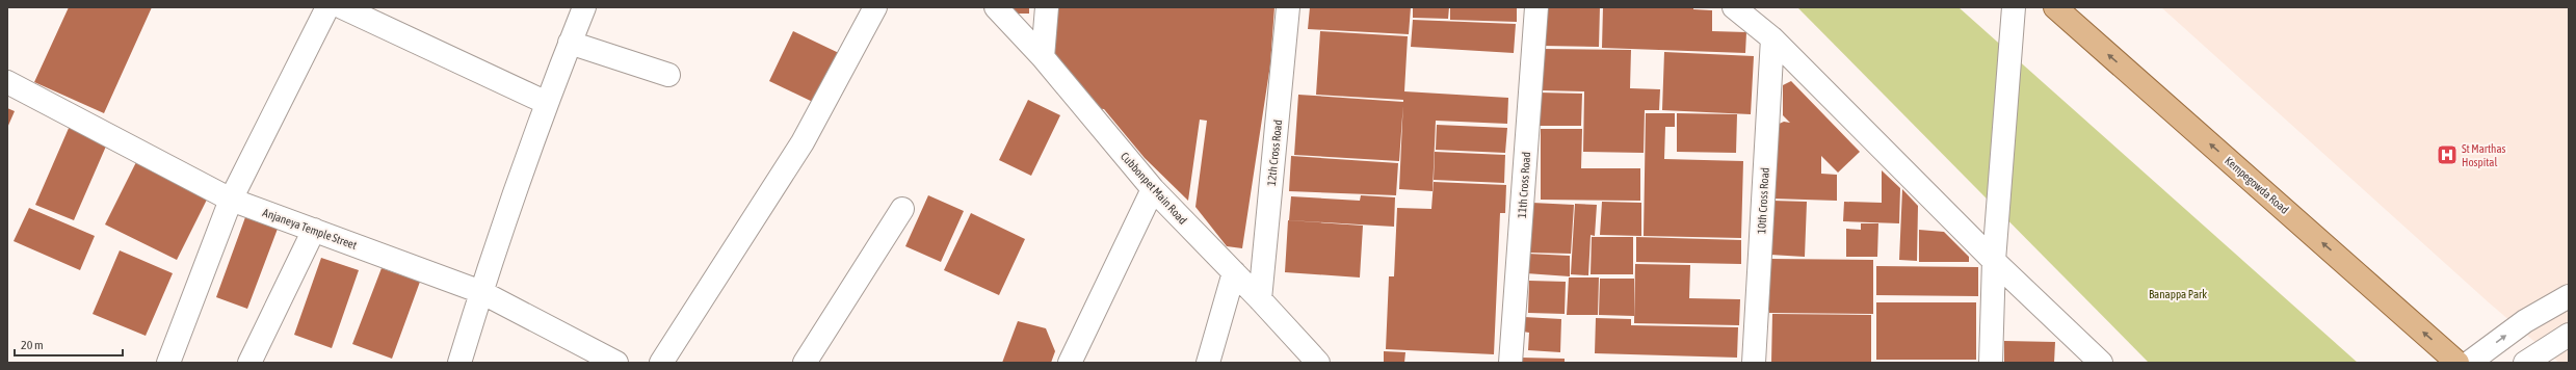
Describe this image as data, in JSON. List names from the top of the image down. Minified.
{"streets":{"main road":["Kempegowda Road"],"street":["12th Cross Road","11th Cross Road","Cubbonpet Main Road","10th Cross Road","Anjaneya Temple Street"]},"crossings":[["12th Cross Road","Cubbonpet Main Road"]],"one_way":["Kempegowda Road"],"parks":["Banappa Park"],"places":{"hospital":["St Marthas Hospital"]},"scale_bar":"20 m"}
